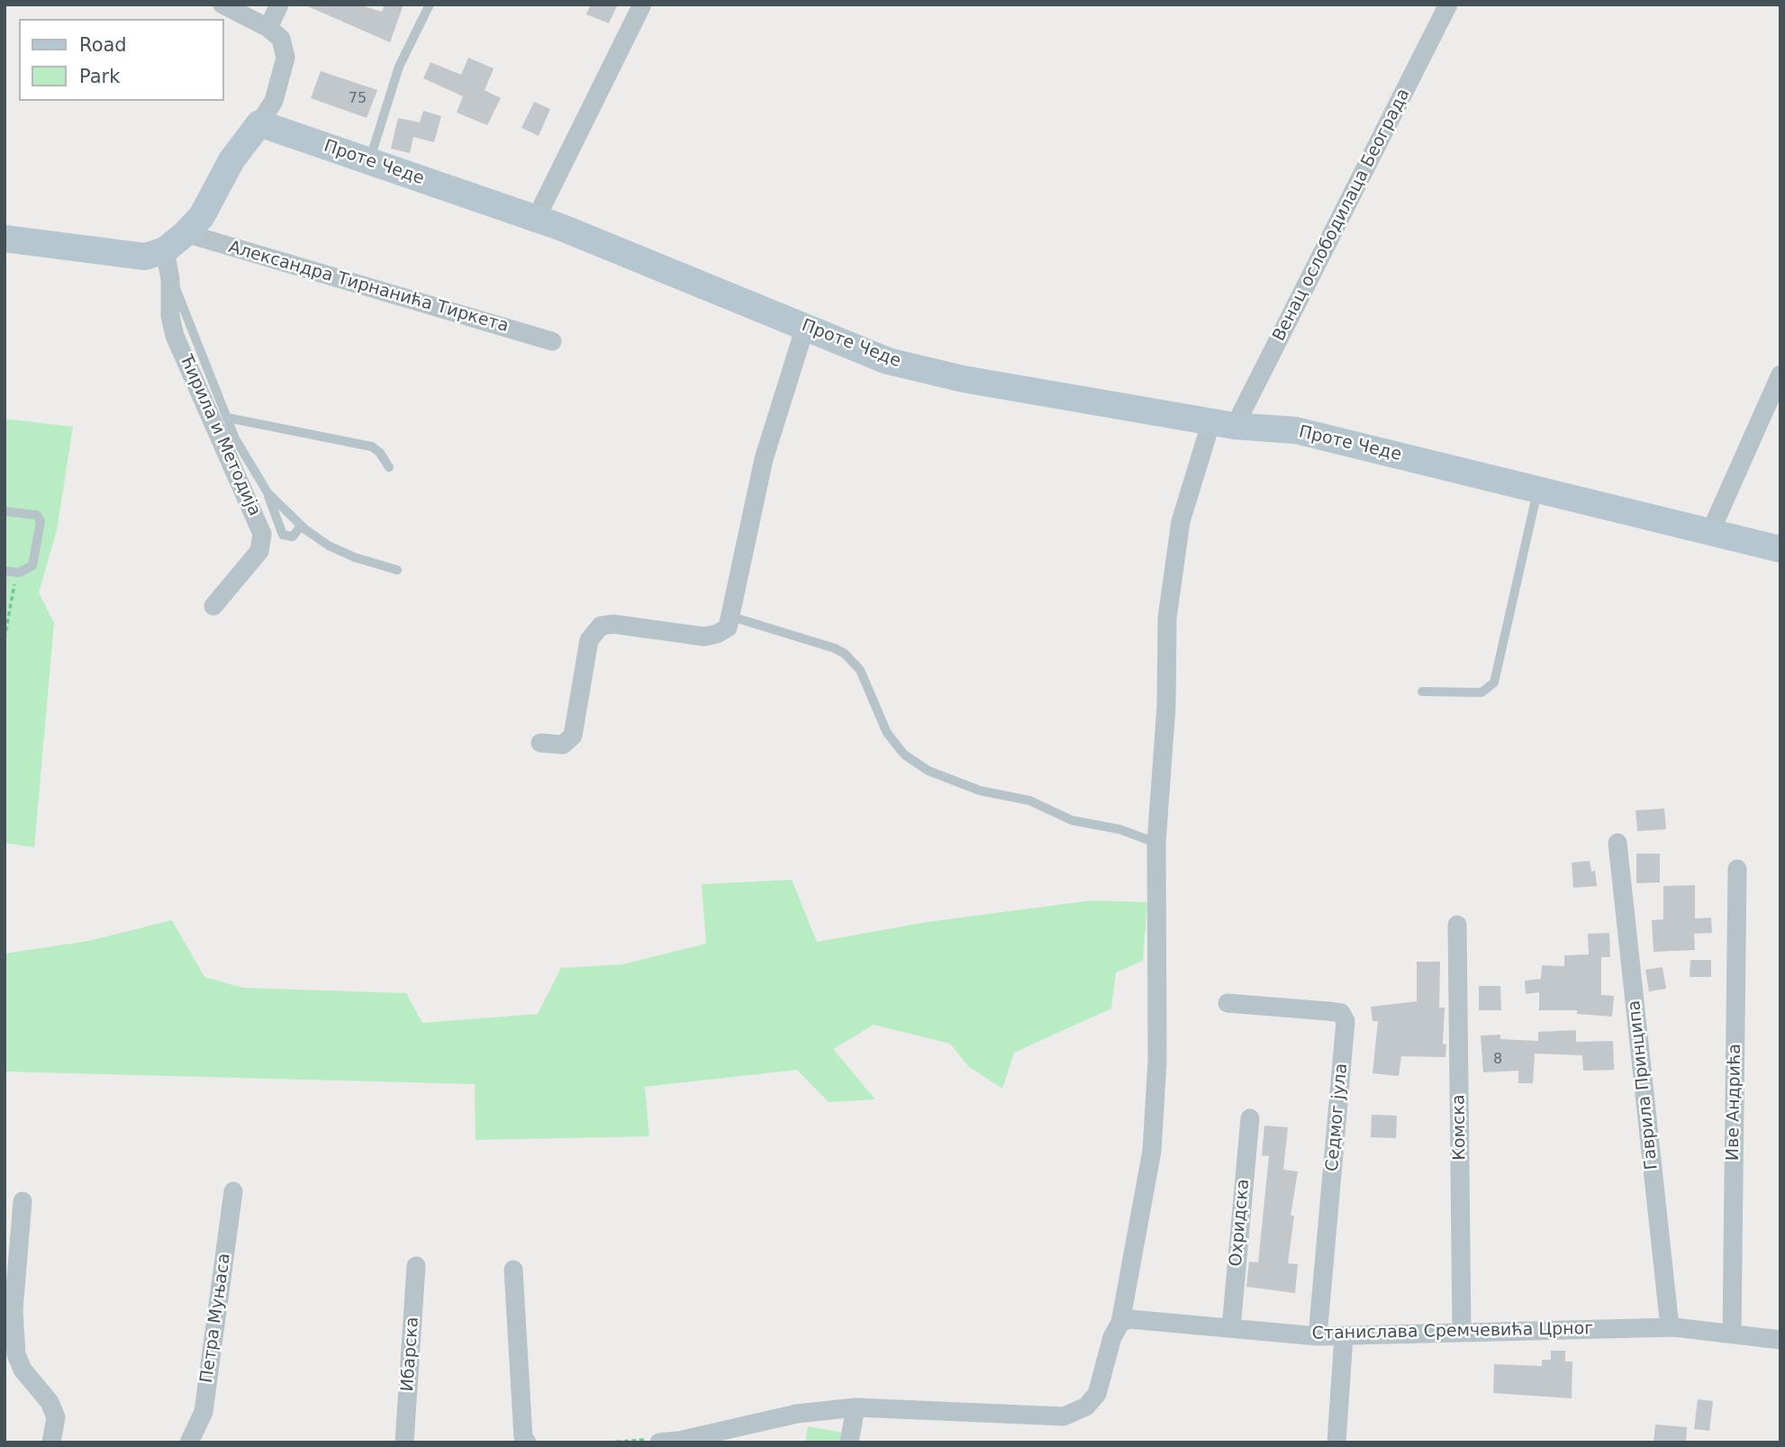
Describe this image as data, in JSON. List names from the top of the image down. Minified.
{"streets":{"street":["Проте Чеде","Венац ослободилаца Београда","Александра Тирнанића Тиркета","Ћирила и Методија","Гаврила Принципа","Иве Андрића","Седмог јула","Комска","Охридска","Петра Муњаса","Станислава Сремчевића Црног","Ибарска"]},"crossings":[["Проте Чеде","Венац ослободилаца Београда"],["Венац ослободилаца Београда","Станислава Сремчевића Црног"],["Александра Тирнанића Тиркета","Ћирила и Методија"],["Гаврила Принципа","Станислава Сремчевића Црног"],["Иве Андрића","Станислава Сремчевића Црног"],["Седмог јула","Станислава Сремчевића Црног"],["Комска","Станислава Сремчевића Црног"],["Охридска","Станислава Сремчевића Црног"]],"house_numbers":["75","8"],"legend":["Road","Park"]}
